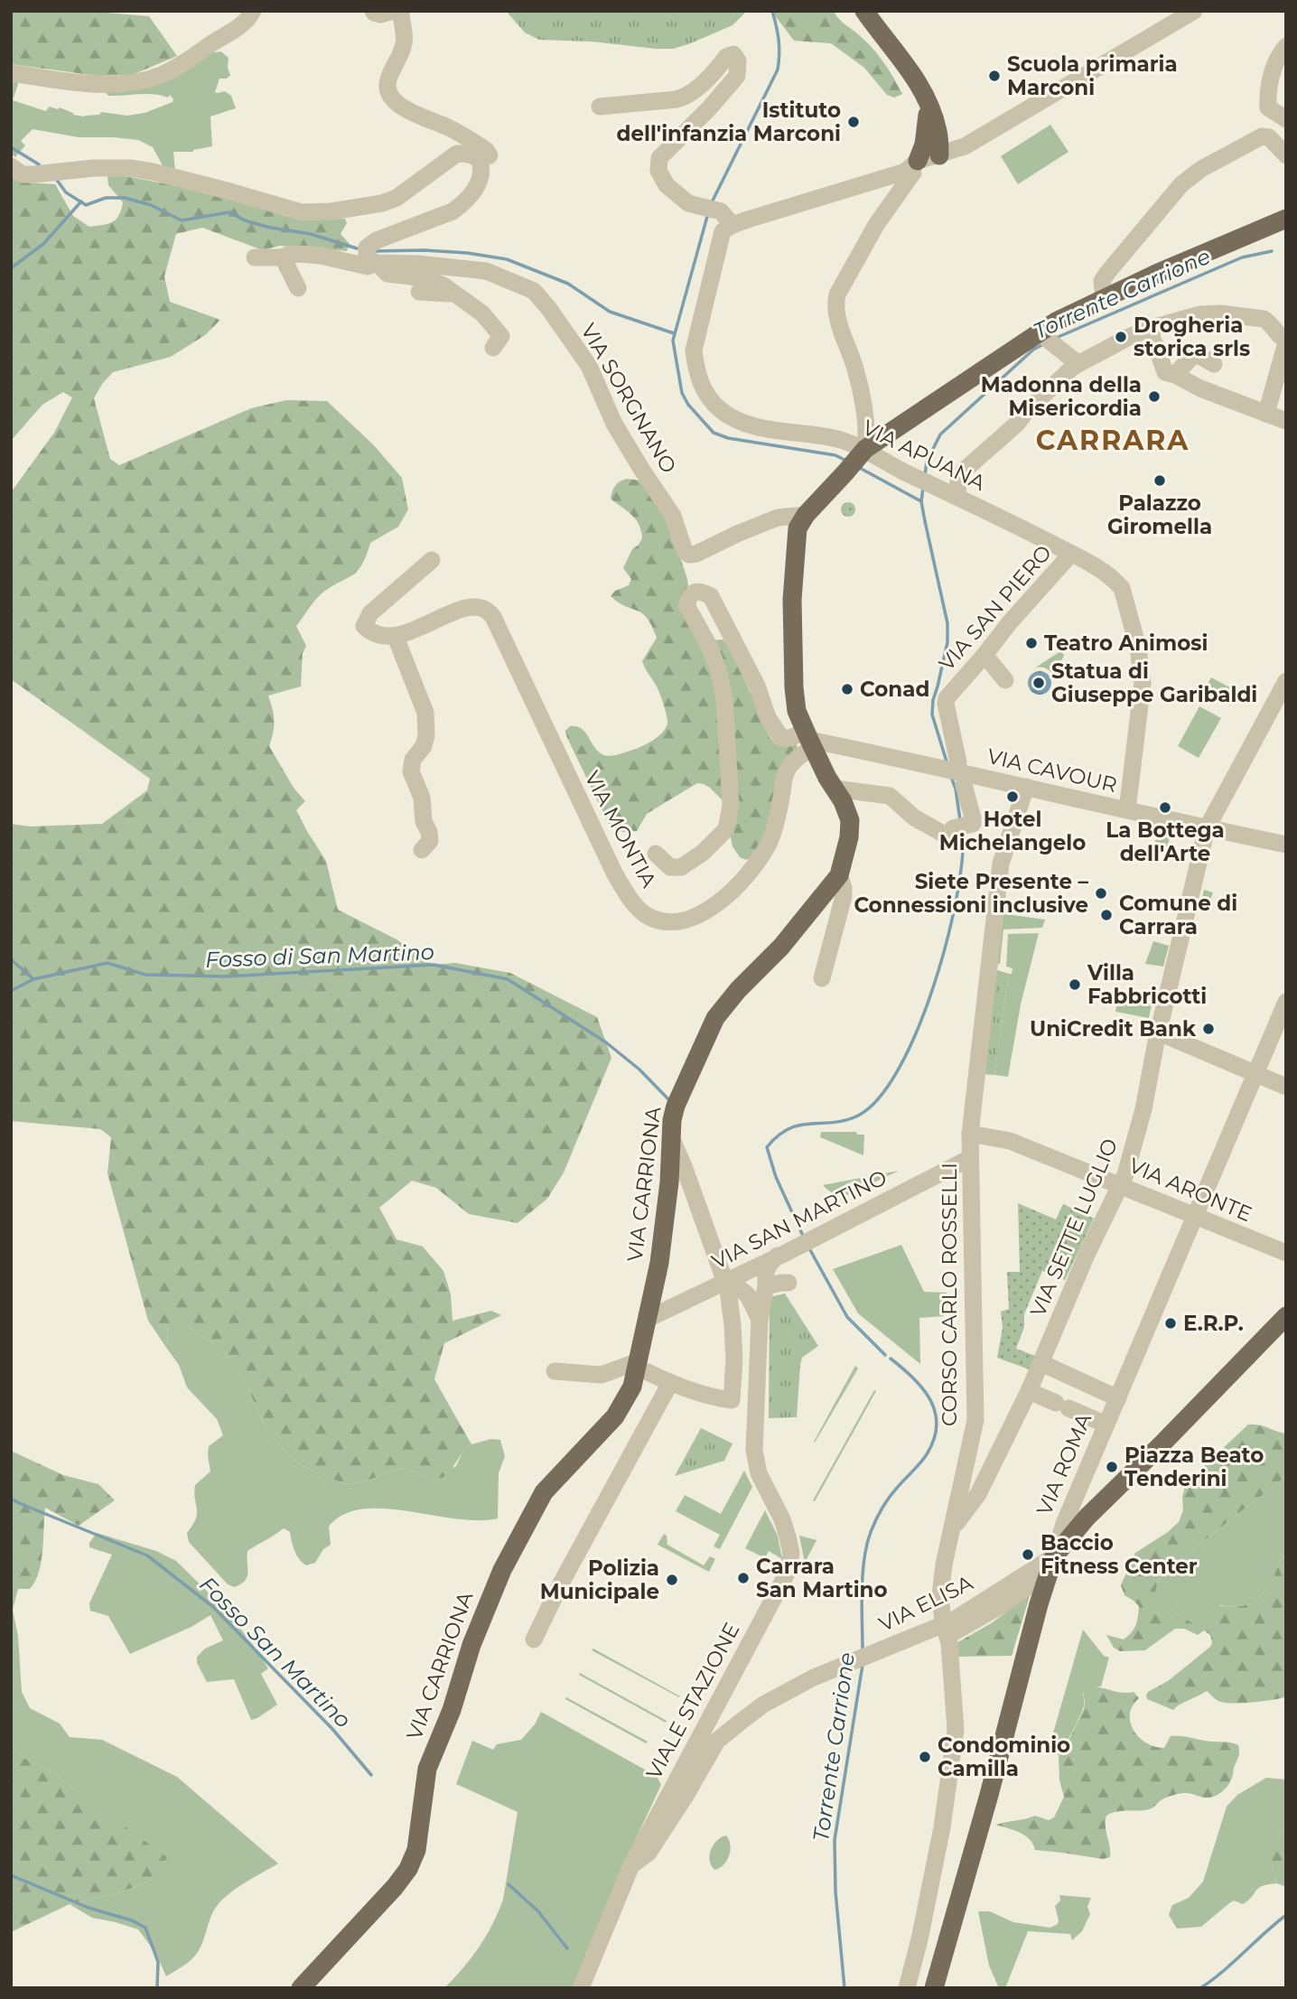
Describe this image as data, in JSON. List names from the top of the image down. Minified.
{"streets":{"main road":["VIA CARRIONA","VIA ROMA"],"street":["VIA SORGNANO","VIA APUANA","VIA SAN PIERO","VIA CAVOUR","VIA MONTIA","VIA ARONTE","VIA SAN MARTINO","VIA SETTE LUGLIO","CORSO CARLO ROSSELLI","VIA ELISA","VIALE STAZIONE"]},"crossings":[["VIA SORGNANO","VIA CARRIONA"],["VIA APUANA","VIA SAN PIERO"],["VIA APUANA","VIA CAVOUR"],["VIA APUANA","VIA CARRIONA"],["VIA SAN PIERO","VIA CAVOUR"],["VIA SAN PIERO","VIA CARRIONA"],["VIA CAVOUR","VIA MONTIA"],["VIA CAVOUR","VIA CARRIONA"],["VIA CAVOUR","VIA SETTE LUGLIO"],["VIA CAVOUR","CORSO CARLO ROSSELLI"],["VIA MONTIA","VIA CARRIONA"],["VIA CARRIONA","VIA SAN MARTINO"],["VIA ARONTE","VIA SETTE LUGLIO"],["VIA ARONTE","CORSO CARLO ROSSELLI"],["VIA ARONTE","VIA ROMA"],["VIA SAN MARTINO","CORSO CARLO ROSSELLI"],["VIA SETTE LUGLIO","CORSO CARLO ROSSELLI"],["CORSO CARLO ROSSELLI","VIA ELISA"],["VIA ROMA","VIA ELISA"],["VIA ELISA","VIALE STAZIONE"]],"districts":["CARRARA"],"water":["Torrente Carrione","Fosso di San Martino","Fosso San Martino"],"places":["Scuola primaria Marconi","Istituto dell'infanzia Marconi","Drogheria storica srls","Madonna della Misericordia","Palazzo Giromella","Teatro Animosi","Statua di Giuseppe Garibaldi","Conad","Hotel Michelangelo","La Bottega dell'Arte","Siete Presente – Connessioni inclusive","Comune di Carrara","Villa Fabbricotti","UniCredit Bank","E.R.P.","Piazza Beato Tenderini","Baccio Fitness Center","Carrara San Martino","Polizia Municipale","Condominio Camilla"]}
